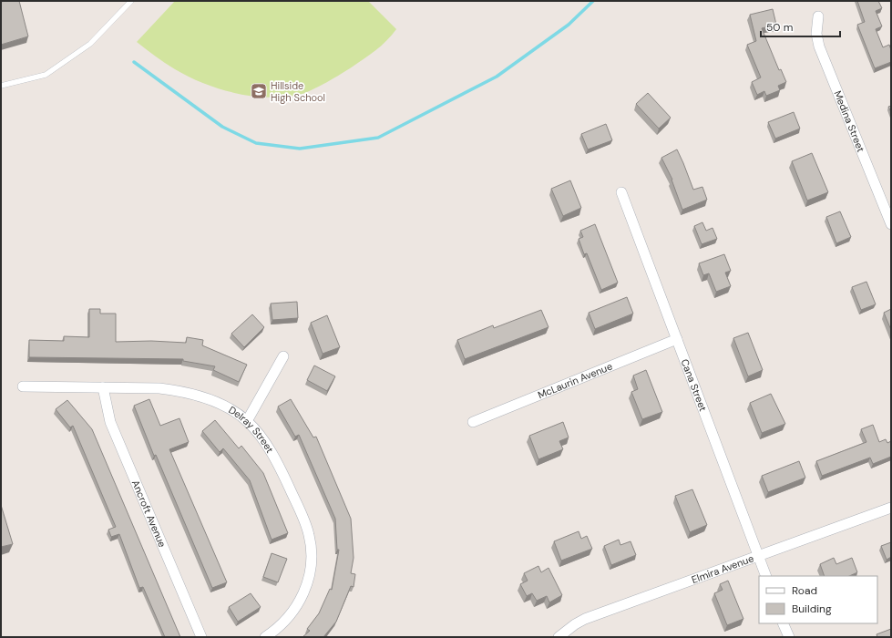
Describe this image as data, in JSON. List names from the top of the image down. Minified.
{"streets":{"street":["Medina Street","McLaurin Avenue","Cana Street","Delray Street","Ancroft Avenue","Elmira Avenue"]},"crossings":[["McLaurin Avenue","Cana Street"],["Cana Street","Elmira Avenue"],["Delray Street","Ancroft Avenue"]],"places":{"school or university":["Hillside High School"]},"legend":["Road","Building"],"scale_bar":"50 m"}
